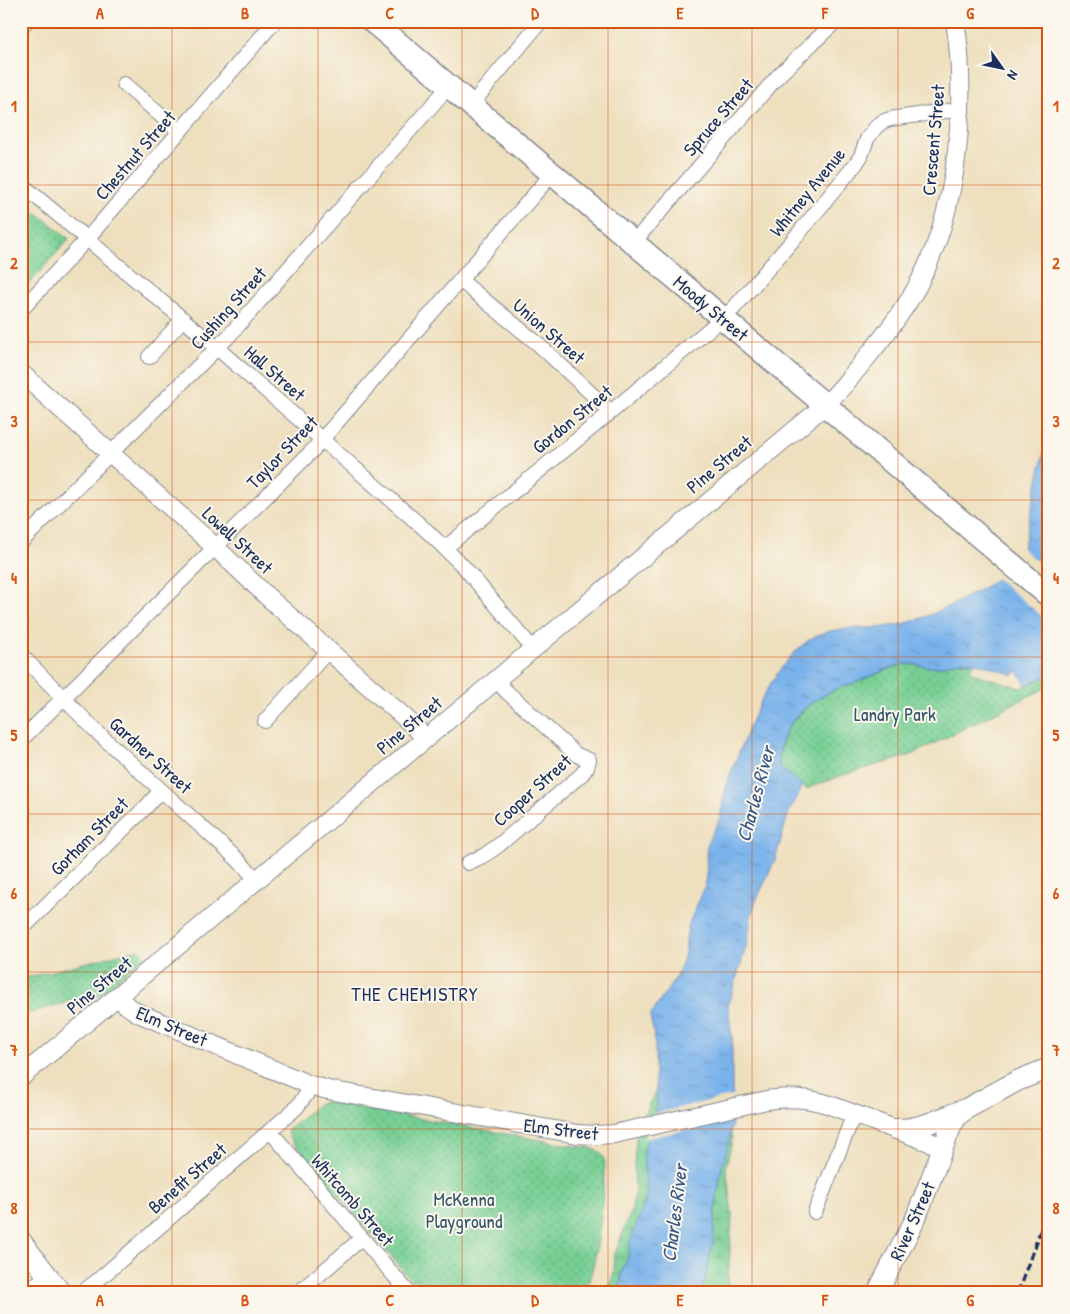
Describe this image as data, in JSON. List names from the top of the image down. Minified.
{"streets":{"main road":["Moody Street","River Street"],"street":["Spruce Street","Crescent Street","Chestnut Street","Whitney Avenue","Cushing Street","Union Street","Hall Street","Gordon Street","Taylor Street","Pine Street","Lowell Street","Gardner Street","Cooper Street","Gorham Street","Elm Street","Benefit Street","Whitcomb Street"]},"crossings":[["Spruce Street","Moody Street"],["Crescent Street","Whitney Avenue"],["Crescent Street","Moody Street"],["Crescent Street","Pine Street"],["Chestnut Street","Hall Street"],["Whitney Avenue","Moody Street"],["Whitney Avenue","Gordon Street"],["Cushing Street","Moody Street"],["Cushing Street","Hall Street"],["Cushing Street","Lowell Street"],["Moody Street","Gordon Street"],["Moody Street","Taylor Street"],["Moody Street","Pine Street"],["Union Street","Gordon Street"],["Union Street","Taylor Street"],["Hall Street","Gordon Street"],["Hall Street","Taylor Street"],["Hall Street","Pine Street"],["Taylor Street","Lowell Street"],["Taylor Street","Gardner Street"],["Pine Street","Lowell Street"],["Pine Street","Gardner Street"],["Pine Street","Cooper Street"],["Pine Street","Elm Street"],["Gardner Street","Gorham Street"],["Elm Street","Benefit Street"],["Elm Street","River Street"],["Benefit Street","Whitcomb Street"]],"districts":["THE CHEMISTRY"],"water":["Charles River"],"parks":["Landry Park","McKenna Playground"],"north":"bottom right","grid":{"columns":["A","B","C","D","E","F","G"],"rows":["1","2","3","4","5","6","7","8"]}}
